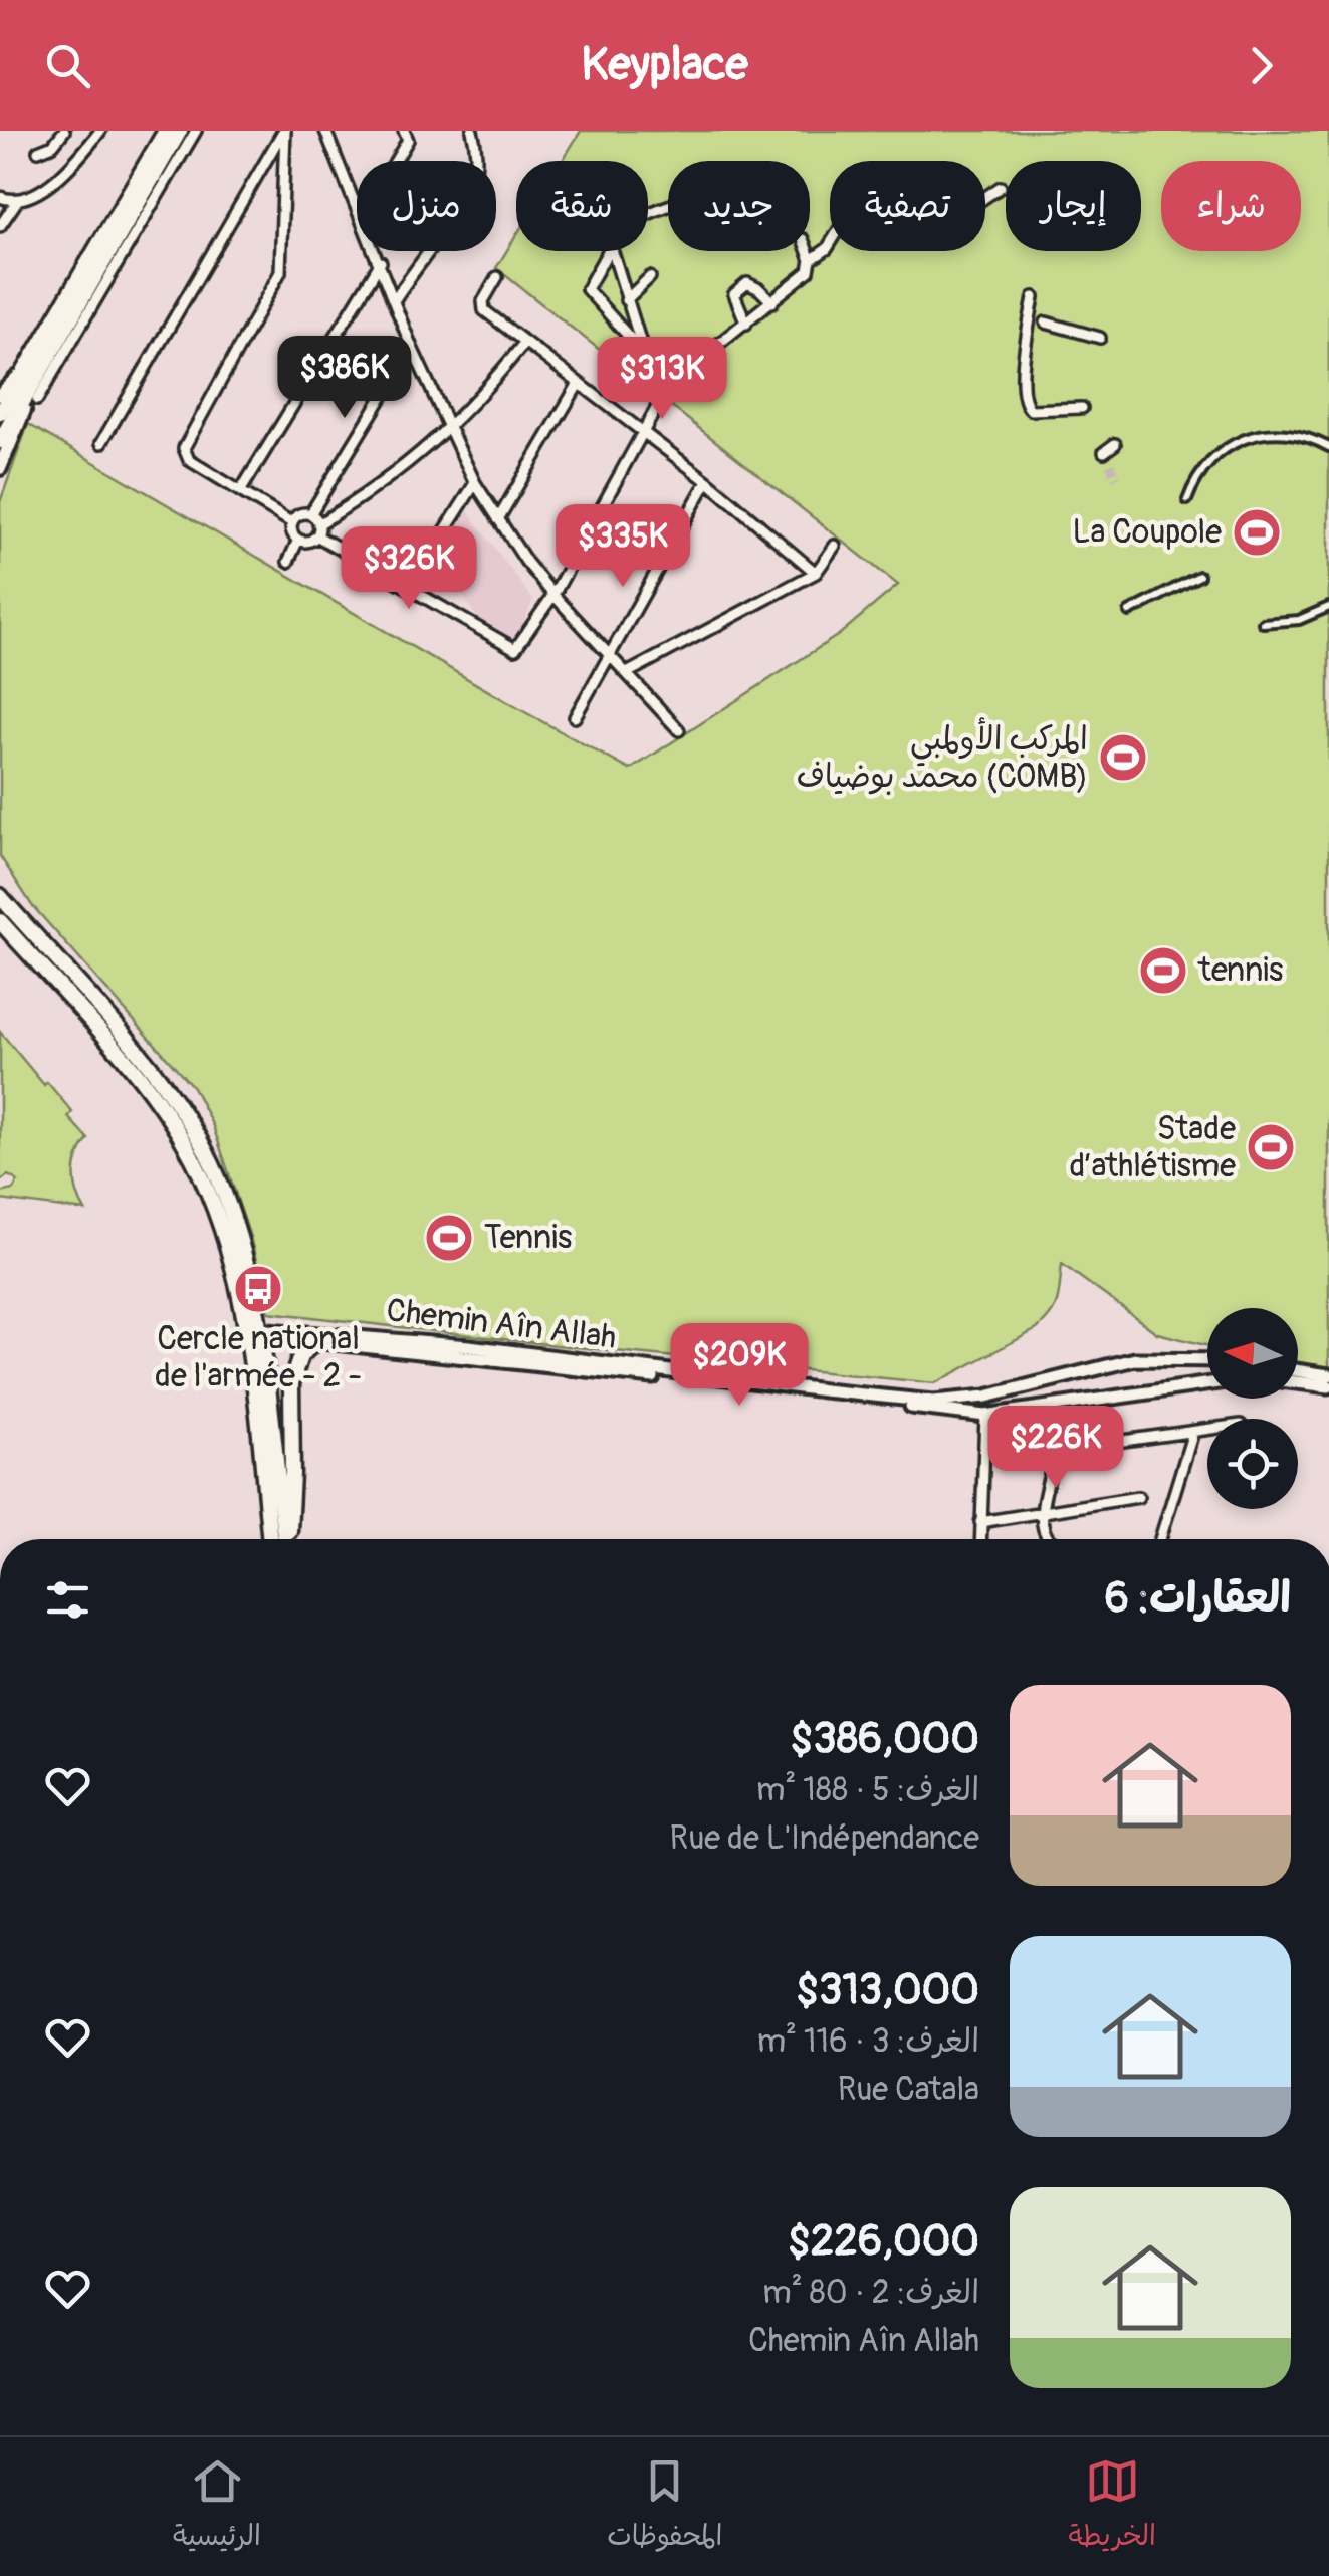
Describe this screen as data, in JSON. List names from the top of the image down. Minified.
{"streets":{"main road":["Chemin Aîn Allah"]},"places":{"sports":["La Coupole","المركب الأولمبي محمد بوضياف (COMB)","tennis","Stade d’athlétisme","Tennis"],"bus stop":["Cercle national de l'armée - 2 -"]},"north":"left","page":{"header":"Keyplace","chip":["شراء","إيجار","تصفية","جديد","شقة","منزل"],"price":["$386K","$313K","$335K","$326K","$209K","$226K"],"heading":"العقارات: 6","list":[{"name":"$386,000","note":"الغرف: 5 · 188 m² · Rue de L'Indépendance"},{"name":"$313,000","note":"الغرف: 3 · 116 m² · Rue Catala"},{"name":"$226,000","note":"الغرف: 2 · 80 m² · Chemin Aîn Allah"}],"tabs":["الخريطة","المحفوظات","الرئيسية"]}}
